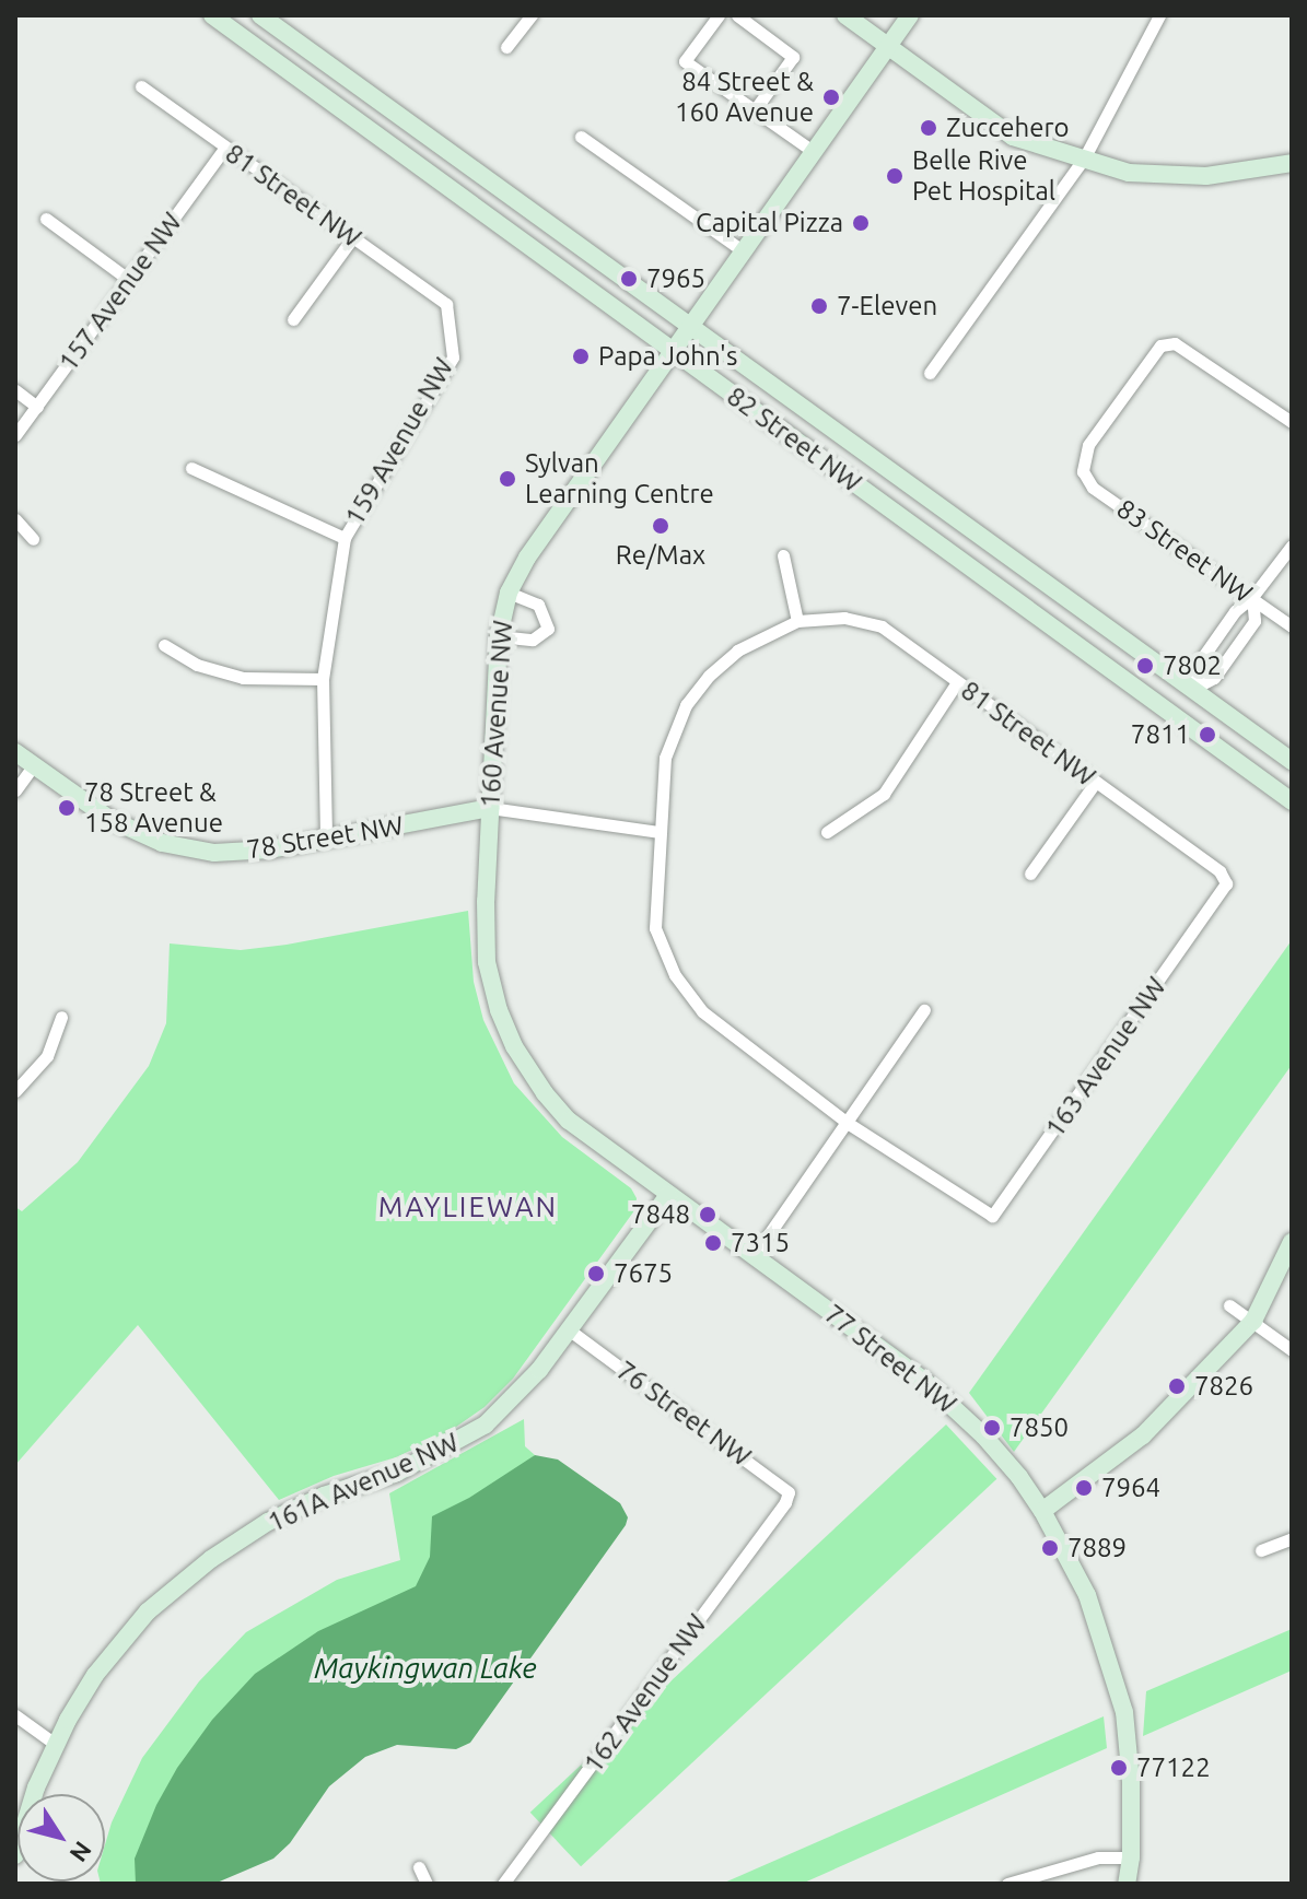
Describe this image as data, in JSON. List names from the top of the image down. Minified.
{"streets":{"street":["81 Street NW","157 Avenue NW","82 Street NW","159 Avenue NW","83 Street NW","160 Avenue NW","78 Street NW","163 Avenue NW","77 Street NW","76 Street NW","161A Avenue NW","162 Avenue NW"]},"crossings":[["81 Street NW","157 Avenue NW"],["81 Street NW","159 Avenue NW"],["81 Street NW","163 Avenue NW"],["82 Street NW","160 Avenue NW"],["159 Avenue NW","78 Street NW"],["160 Avenue NW","78 Street NW"],["160 Avenue NW","77 Street NW"],["77 Street NW","161A Avenue NW"],["76 Street NW","161A Avenue NW"],["76 Street NW","162 Avenue NW"]],"districts":["MAYLIEWAN"],"water":["Maykingwan Lake"],"places":["84 Street & 160 Avenue","Zuccehero","Belle Rive Pet Hospital","Capital Pizza","7965","7-Eleven","Papa John's","Sylvan Learning Centre","Re/Max","7802","7811","78 Street & 158 Avenue","7848","7315","7675","7826","7850","7964","7889","77122"],"north":"bottom right"}
